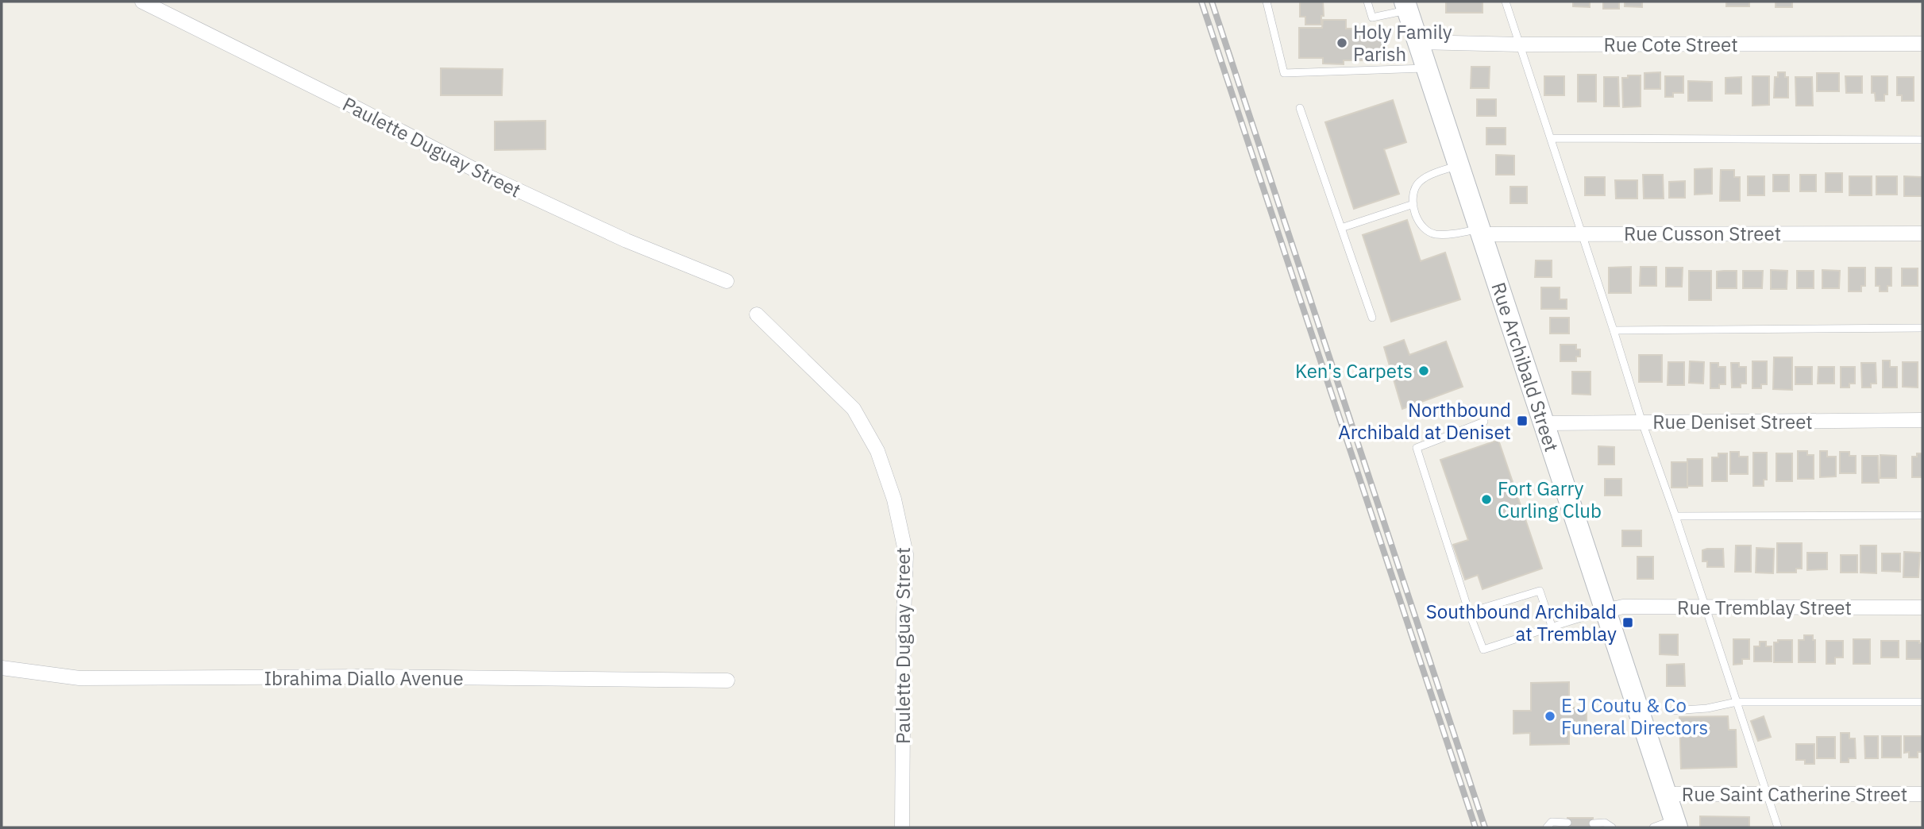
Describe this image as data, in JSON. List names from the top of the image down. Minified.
{"streets":{"main road":["Rue Archibald Street"],"street":["Rue Cote Street","Paulette Duguay Street","Rue Cusson Street","Rue Deniset Street","Rue Tremblay Street","Ibrahima Diallo Avenue","Rue Saint Catherine Street"]},"crossings":[["Rue Cote Street","Rue Archibald Street"],["Rue Cusson Street","Rue Archibald Street"],["Rue Archibald Street","Rue Deniset Street"],["Rue Archibald Street","Rue Tremblay Street"],["Rue Archibald Street","Rue Saint Catherine Street"]],"places":{"other":["Holy Family Parish","Ken's Carpets","Fort Garry Curling Club","E J Coutu & Co Funeral Directors"],"transit":["Northbound Archibald at Deniset","Southbound Archibald at Tremblay"]}}
